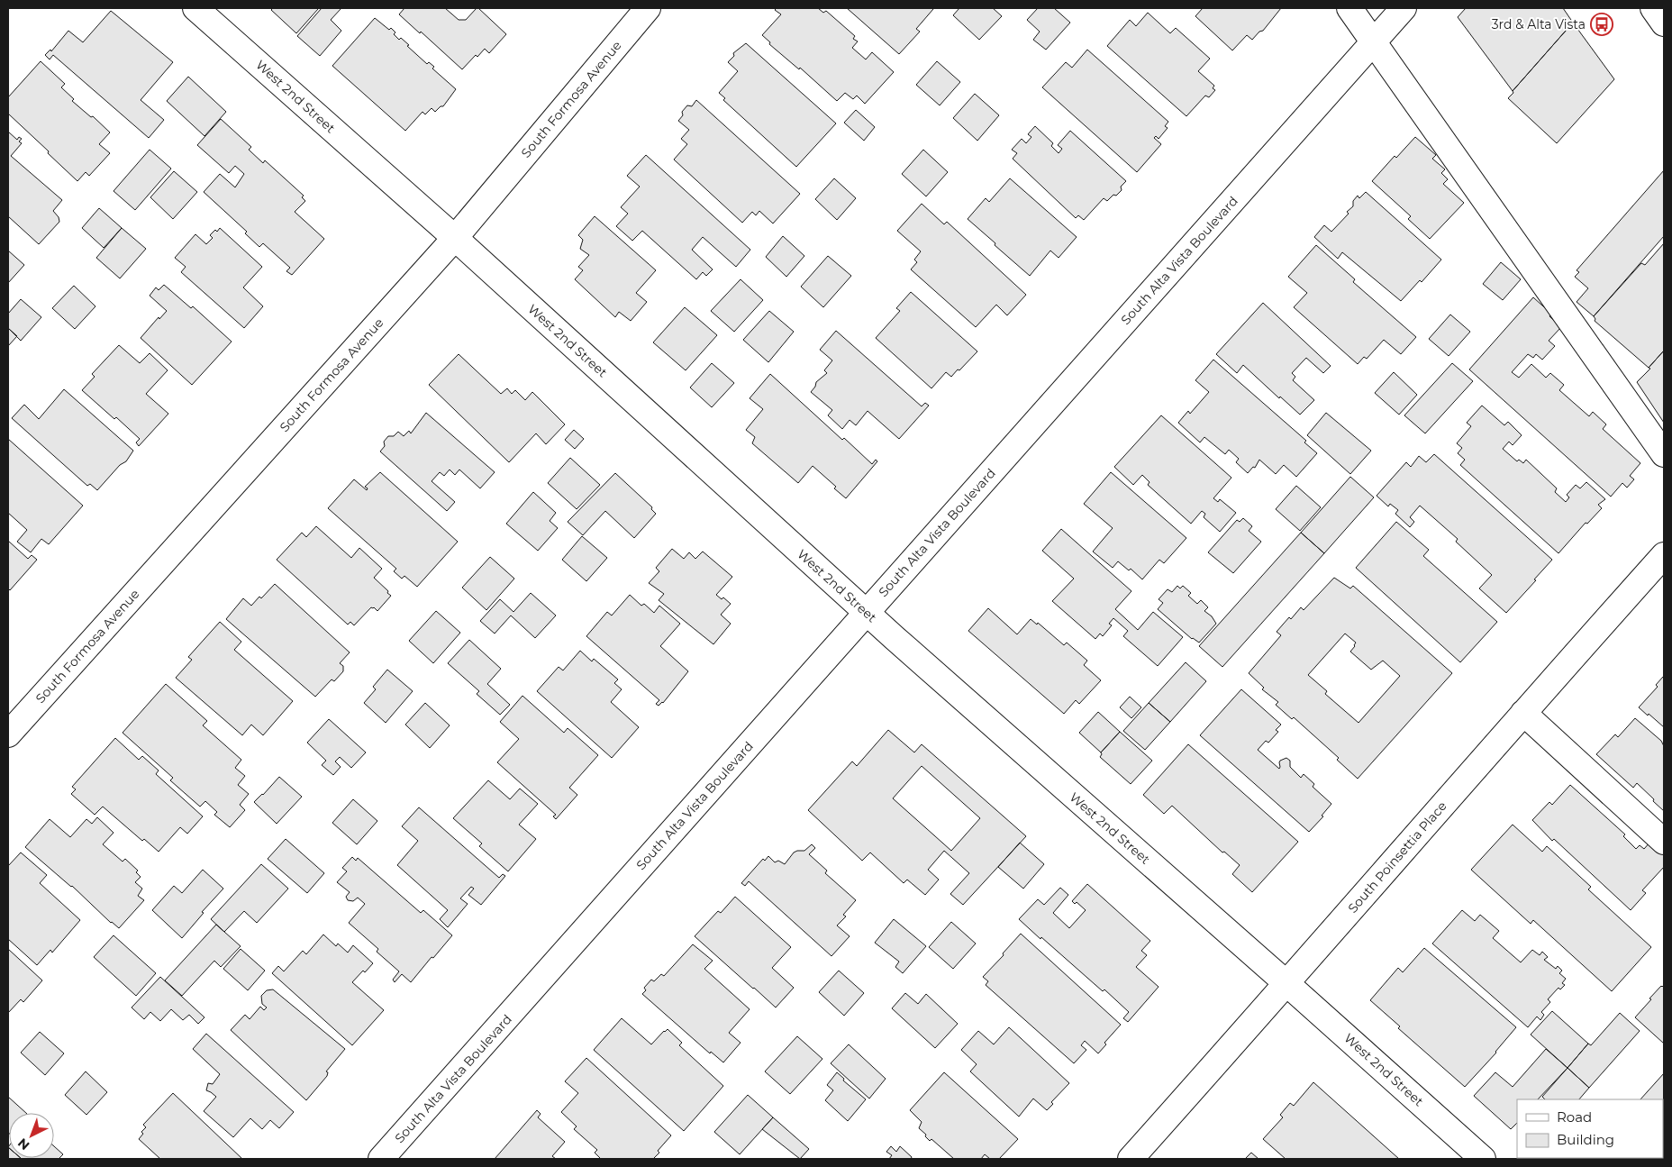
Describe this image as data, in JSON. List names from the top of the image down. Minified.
{"streets":{"street":["West 2nd Street","South Formosa Avenue","South Alta Vista Boulevard","South Poinsettia Place"]},"crossings":[["West 2nd Street","South Formosa Avenue"],["West 2nd Street","South Alta Vista Boulevard"],["West 2nd Street","South Poinsettia Place"]],"places":{"bus stop":["3rd & Alta Vista"]},"legend":["Road","Building"],"north":"bottom left"}
